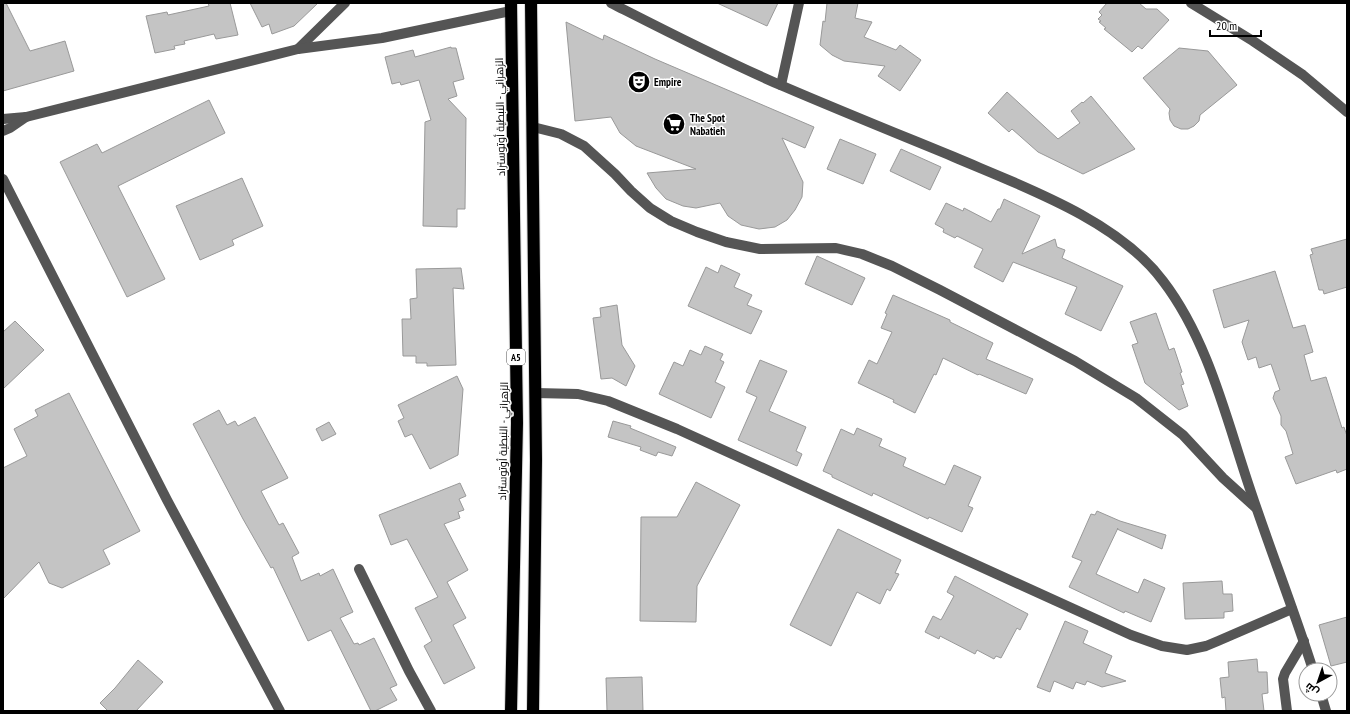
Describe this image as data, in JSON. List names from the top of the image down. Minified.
{"streets":{"highway":["الزهراني - النبطية أوتوستراد","A5"]},"places":{"theatre":["Empire"],"supermarket":["The Spot Nabatieh"]},"scale_bar":"20 m","north":"bottom left"}
